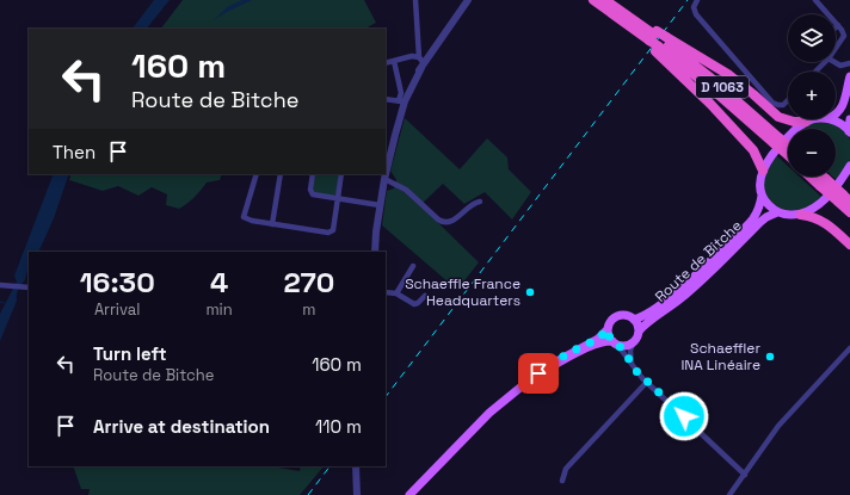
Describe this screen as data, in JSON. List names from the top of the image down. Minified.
{"streets":{"highway":["D 1063"],"main road":["Route de Bitche"]},"places":["Schaeffle France Headquarters","Schaeffler INA Linéaire"],"page":{"map_buttons":["+","−"],"turn":["160 m","Route de Bitche"],"then":"Then","eta":["16:30","Arrival","4","min","270","m"],"list":[{"name":"Turn left","note":"Route de Bitche","value":"160 m"},{"name":"Arrive at destination","value":"110 m"}]}}
